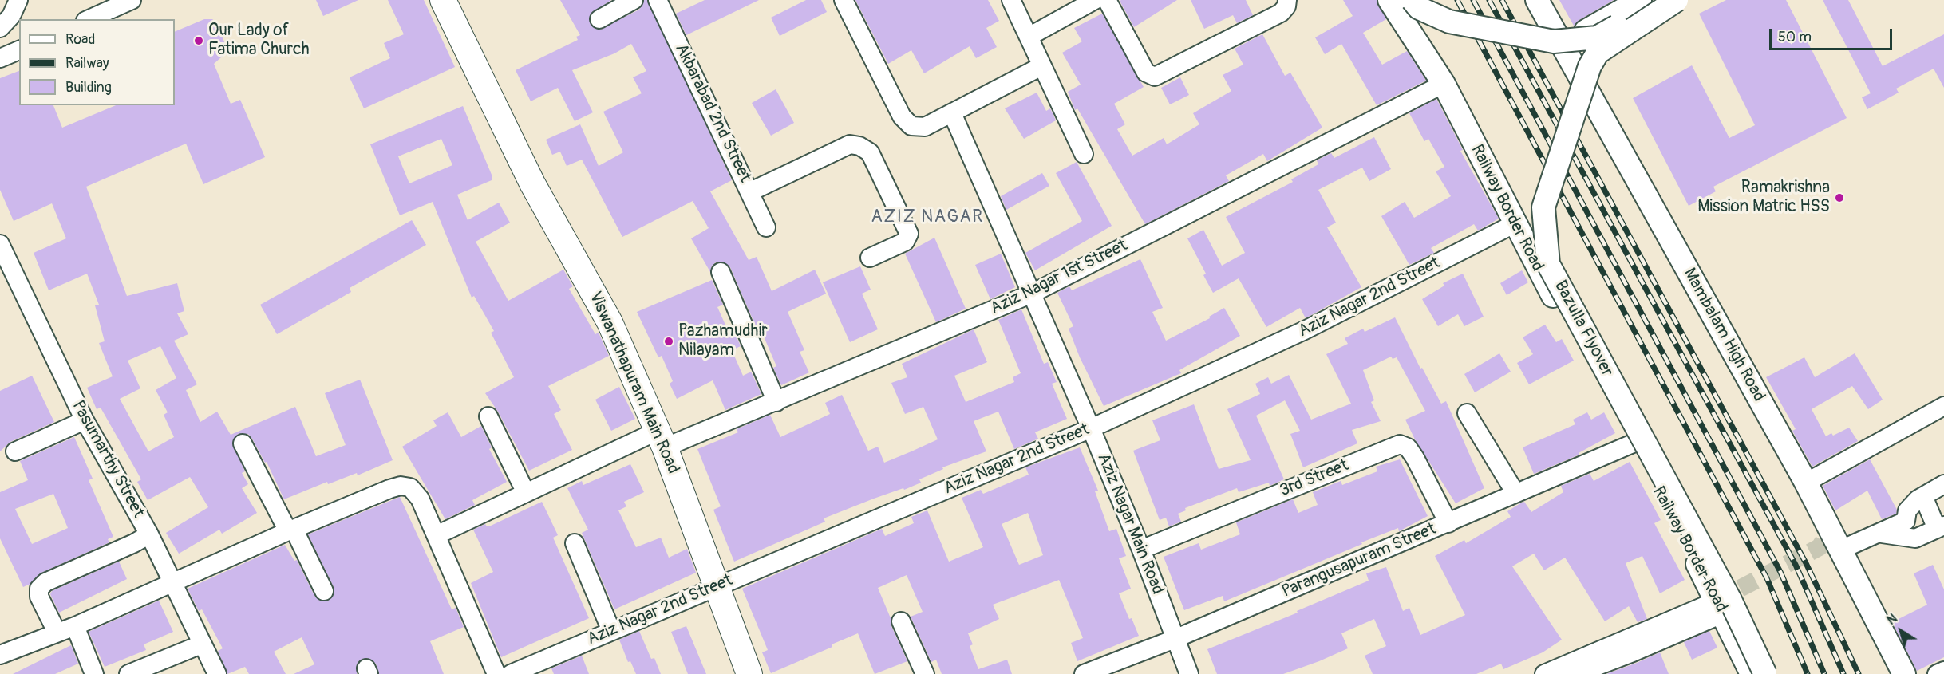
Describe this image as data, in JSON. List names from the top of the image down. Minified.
{"streets":{"main road":["Viswanathapuram Main Road"],"street":["Akbarabad 2nd Street","Railway Border Road","Aziz Nagar 1st Street","Aziz Nagar 2nd Street","Bazulla Flyover","Mambalam High Road","Pasumarthy Street","3rd Street","Aziz Nagar Main Road","Parangusapuram Street"]},"crossings":[["Railway Border Road","Aziz Nagar 1st Street"],["Railway Border Road","Aziz Nagar 2nd Street"],["Railway Border Road","Parangusapuram Street"],["Aziz Nagar 1st Street","Viswanathapuram Main Road"],["Aziz Nagar 1st Street","Aziz Nagar Main Road"],["Aziz Nagar 2nd Street","Viswanathapuram Main Road"],["Aziz Nagar 2nd Street","Aziz Nagar Main Road"],["3rd Street","Aziz Nagar Main Road"],["3rd Street","Parangusapuram Street"],["Aziz Nagar Main Road","Parangusapuram Street"]],"districts":["AZIZ NAGAR"],"places":["Our Lady of Fatima Church","Ramakrishna Mission Matric HSS","Pazhamudhir Nilayam"],"legend":["Road","Railway","Building"],"scale_bar":"50 m","north":"top left"}
